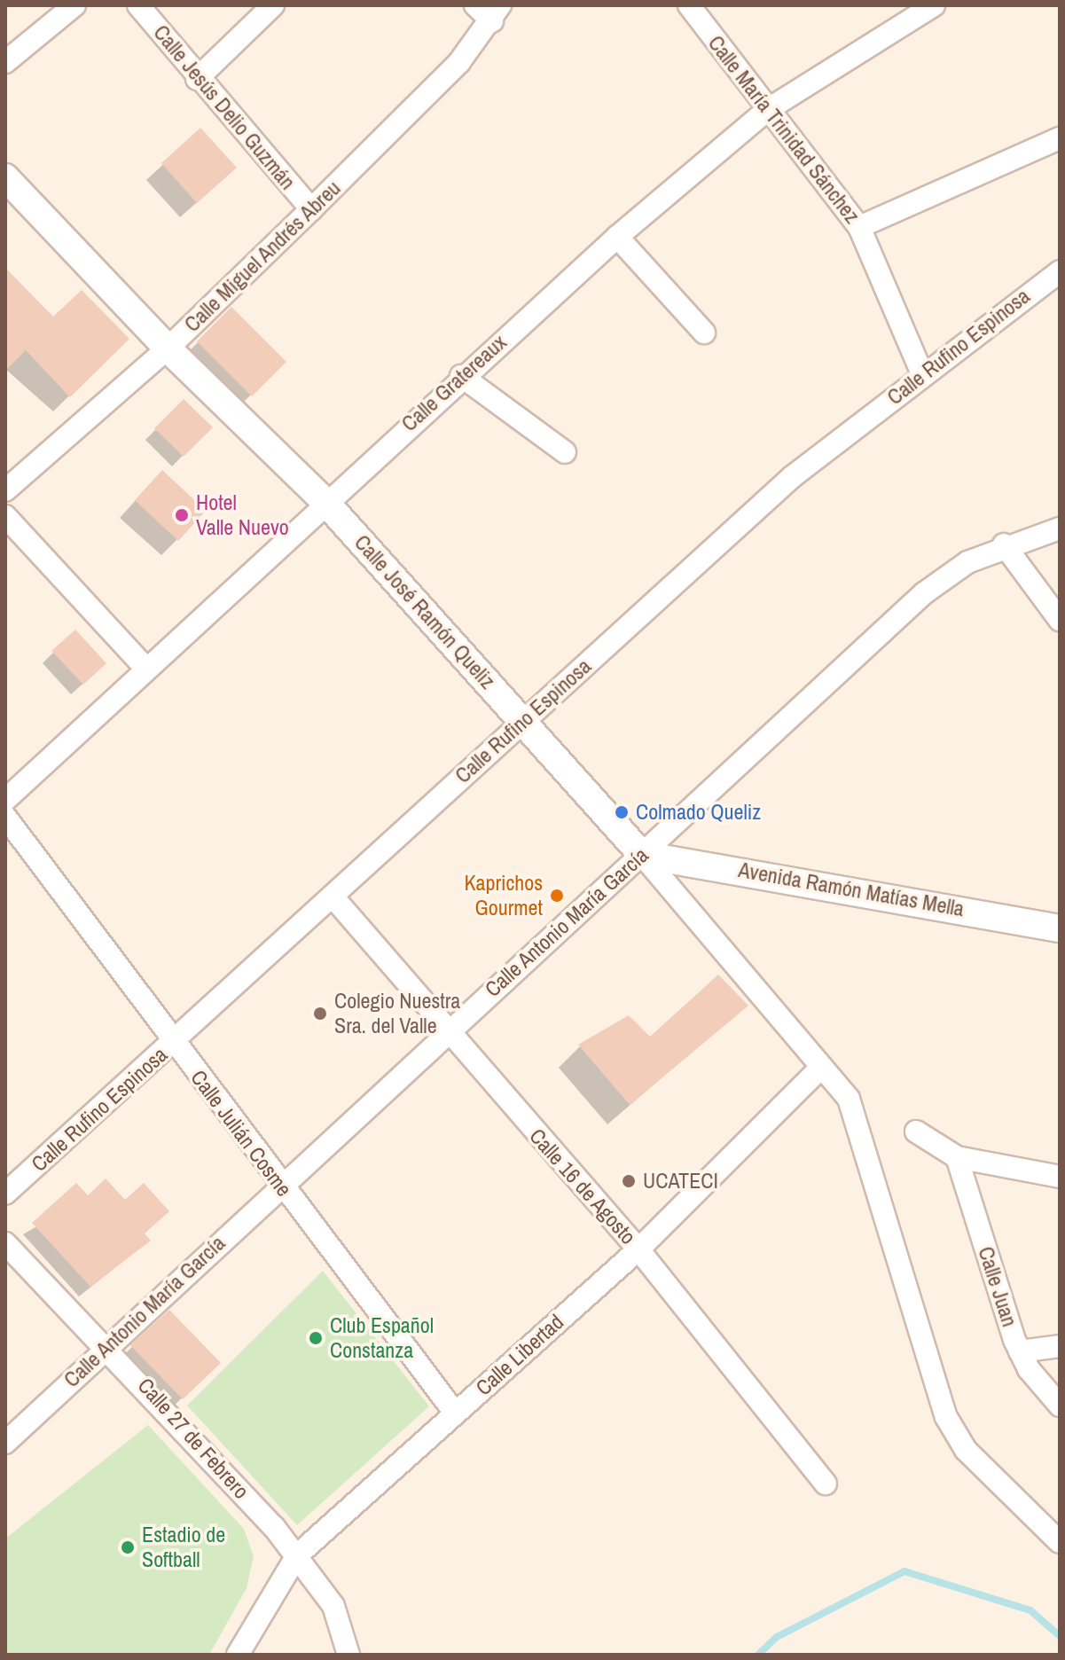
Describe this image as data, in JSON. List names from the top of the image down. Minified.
{"streets":{"street":["Calle Jesús Delio Guzmán","Calle María Trinidad Sánchez","Calle Miguel Andrés Abreu","Calle Rufino Espinosa","Calle Gratereaux","Calle José Ramón Queliz","Avenida Ramón Matías Mella","Calle Antonio María García","Calle Julián Cosme","Calle 16 de Agosto","Calle Juan","Calle Libertad","Calle 27 de Febrero"]},"crossings":[["Calle Jesús Delio Guzmán","Calle Miguel Andrés Abreu"],["Calle María Trinidad Sánchez","Calle Rufino Espinosa"],["Calle María Trinidad Sánchez","Calle Gratereaux"],["Calle Miguel Andrés Abreu","Calle José Ramón Queliz"],["Calle Rufino Espinosa","Calle José Ramón Queliz"],["Calle Rufino Espinosa","Calle Julián Cosme"],["Calle Rufino Espinosa","Calle 16 de Agosto"],["Calle Gratereaux","Calle José Ramón Queliz"],["Calle José Ramón Queliz","Avenida Ramón Matías Mella"],["Calle José Ramón Queliz","Calle Antonio María García"],["Calle José Ramón Queliz","Calle Libertad"],["Avenida Ramón Matías Mella","Calle Antonio María García"],["Calle Antonio María García","Calle Julián Cosme"],["Calle Antonio María García","Calle 16 de Agosto"],["Calle Antonio María García","Calle 27 de Febrero"],["Calle Julián Cosme","Calle Libertad"],["Calle 16 de Agosto","Calle Libertad"],["Calle Libertad","Calle 27 de Febrero"]],"places":["Hotel Valle Nuevo","Colmado Queliz","Kaprichos Gourmet","Colegio Nuestra Sra. del Valle","UCATECI","Club Español Constanza","Estadio de Softball"]}
